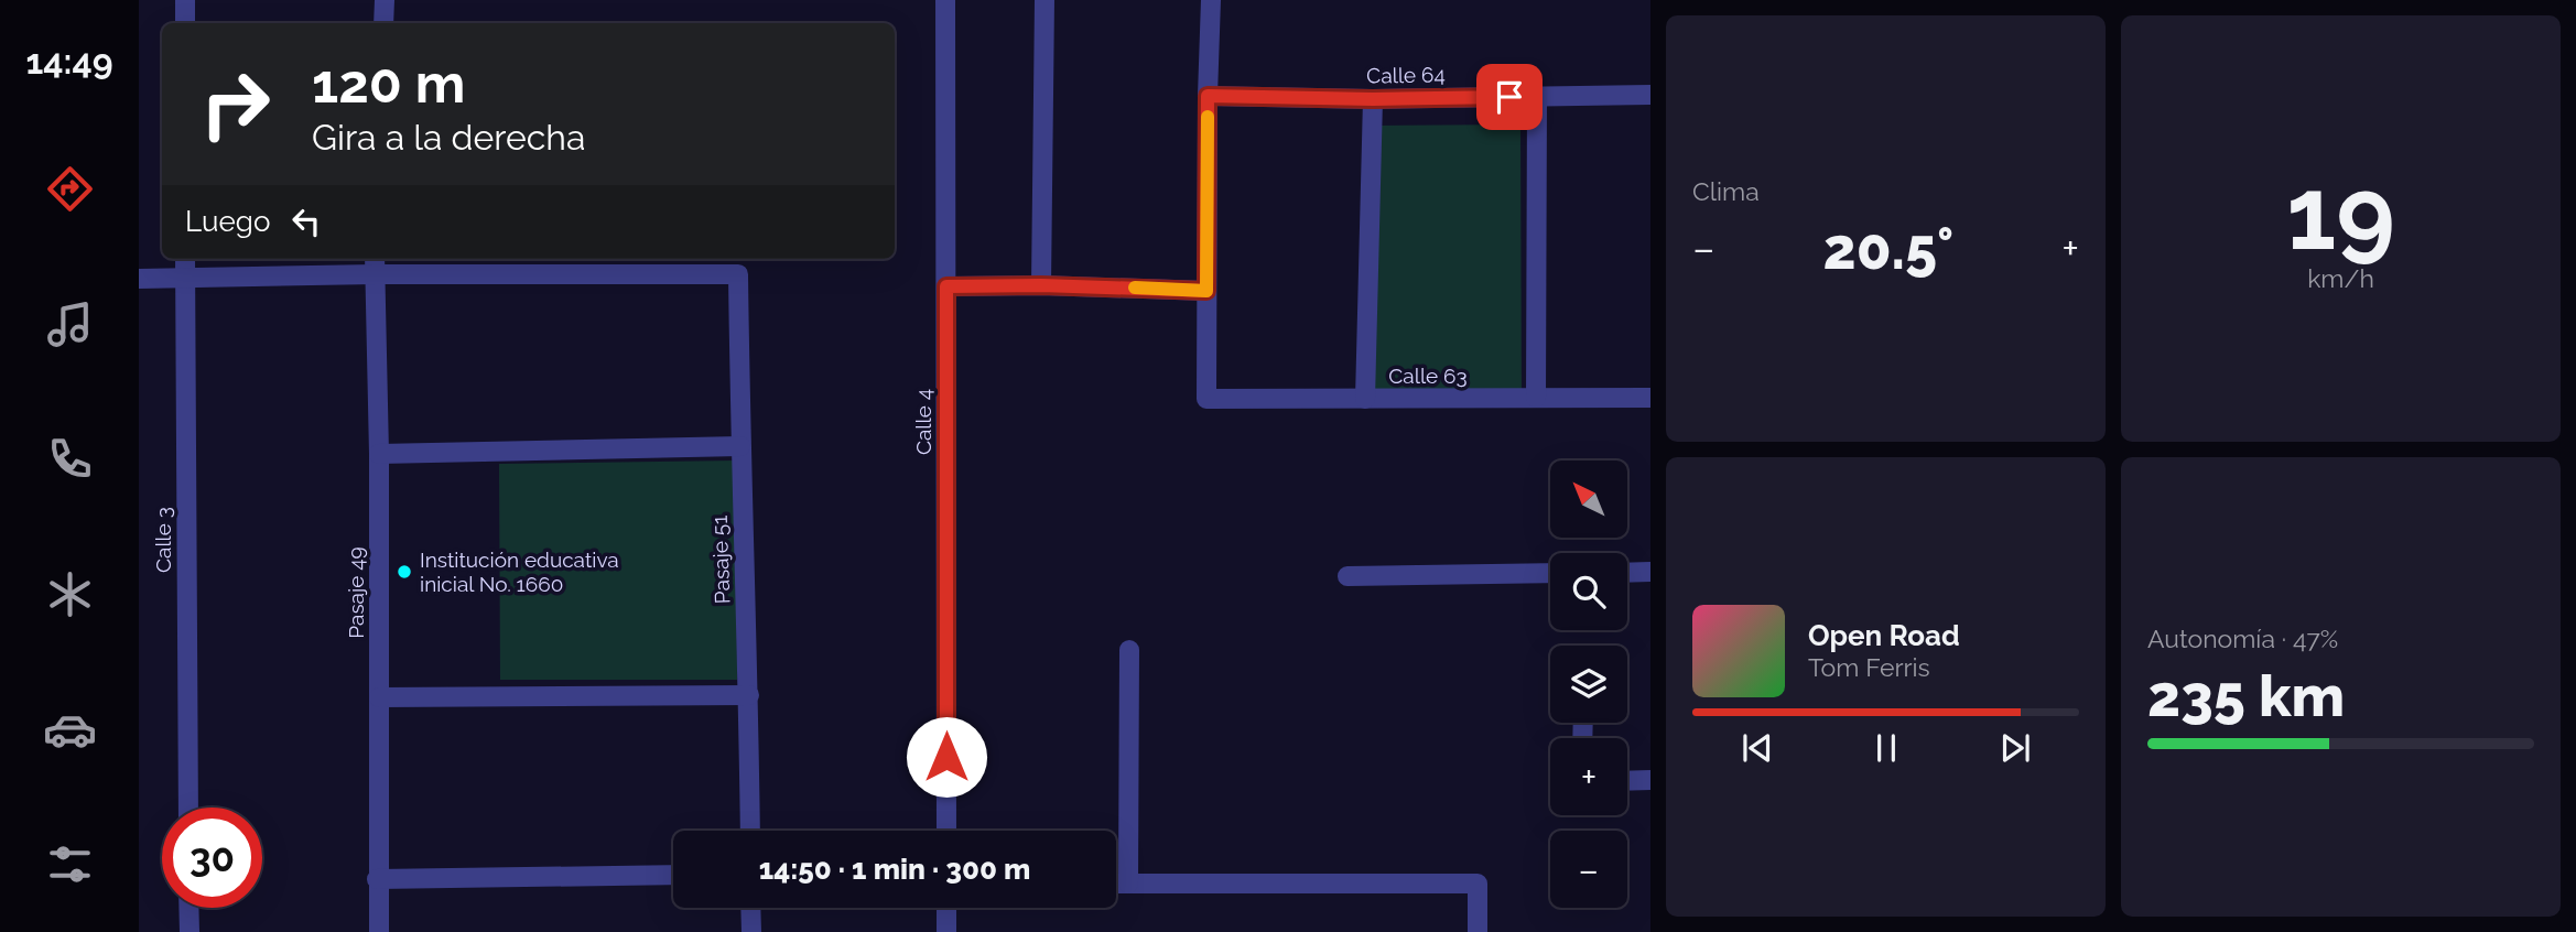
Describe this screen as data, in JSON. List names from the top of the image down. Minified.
{"streets":{"street":["Calle 64","Calle 63","Calle 4","Calle 3","Pasaje 51","Pasaje 49"]},"crossings":[["Pasaje 51","Pasaje 49"]],"places":["Institución educativa inicial No. 1660"],"north":"top left","page":{"tabs":"14:49","tile":["Clima",["19","km/h"],["Autonomía · 47%","235 km"]],"turn":["120 m","Gira a la derecha"],"then":"Luego","heat":["−","20.5°","+"],"map_buttons":["+","−"],"song":["Open Road","Tom Ferris"],"limit":"30","trip":"14:50 · 1 min · 300 m"}}
